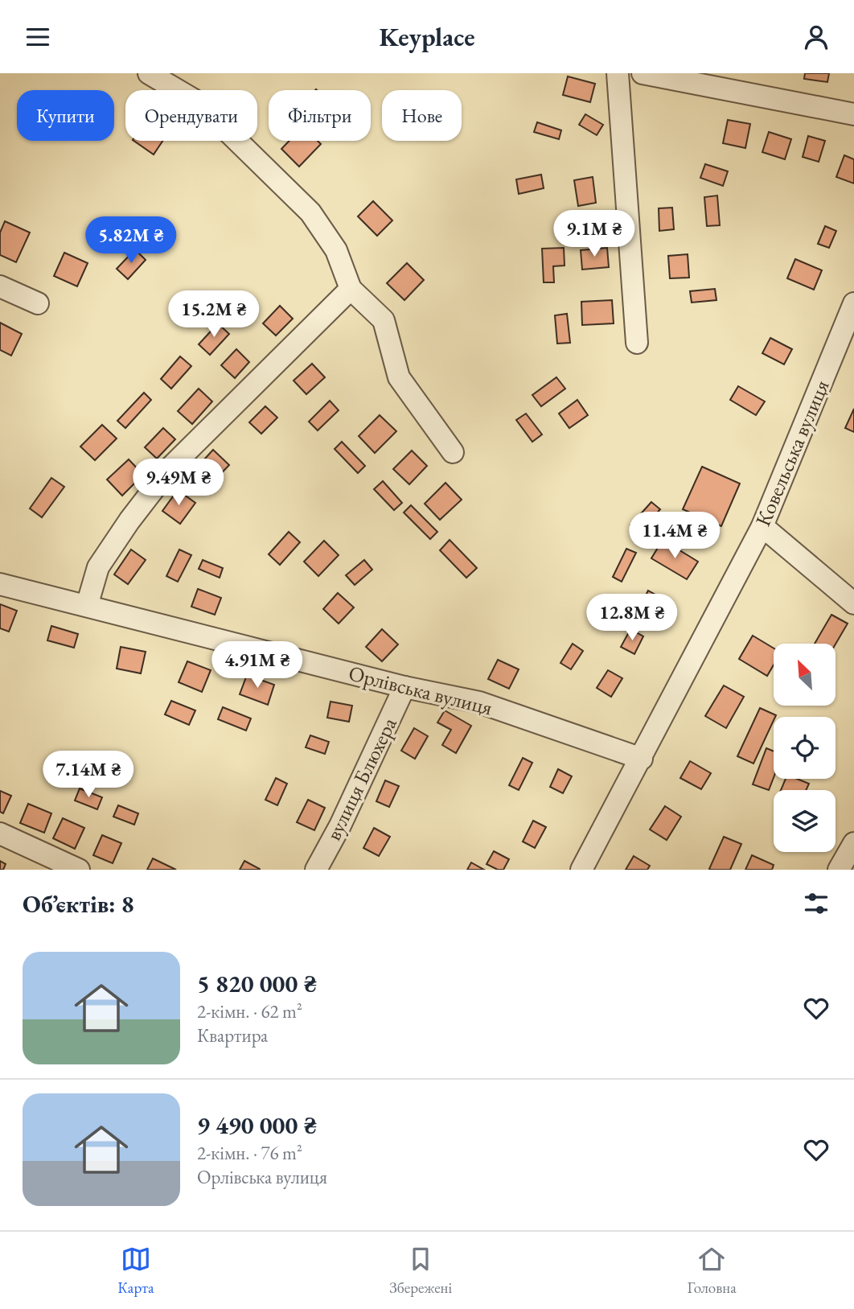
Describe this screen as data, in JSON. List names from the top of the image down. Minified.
{"streets":{"street":["Ковельська вулиця","Орлівська вулиця","вулиця Блюхера"]},"crossings":[["Ковельська вулиця","Орлівська вулиця"],["Орлівська вулиця","вулиця Блюхера"]],"north":"top left","page":{"header":"Keyplace","chip":["Купити","Орендувати","Фільтри","Нове"],"price":["9.1M ₴","5.82M ₴","15.2M ₴","9.49M ₴","11.4M ₴","12.8M ₴","4.91M ₴","7.14M ₴"],"heading":"Об’єктів: 8","list":[{"name":"5 820 000 ₴","note":"2-кімн. · 62 m² · Квартира"},{"name":"9 490 000 ₴","note":"2-кімн. · 76 m² · Орлівська вулиця"}],"tabs":["Карта","Збережені","Головна"]}}
